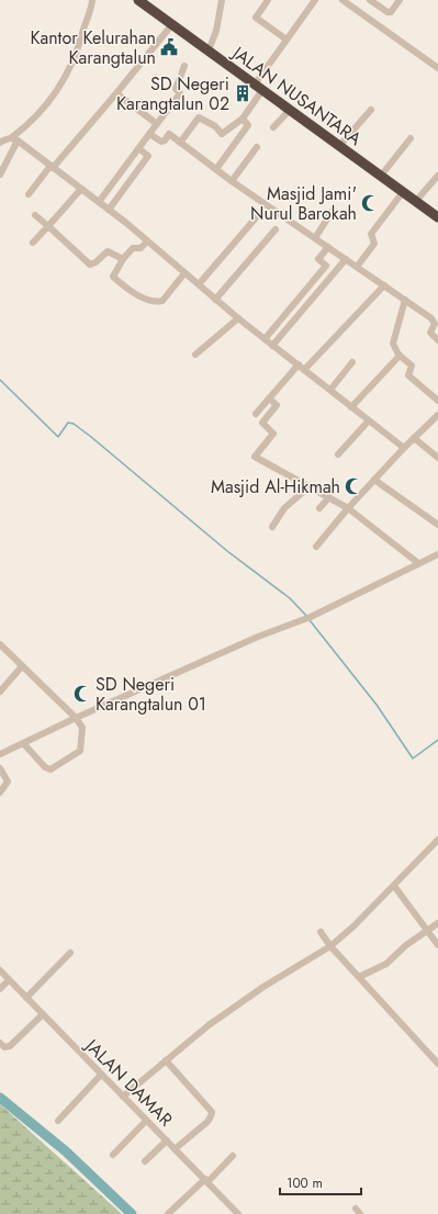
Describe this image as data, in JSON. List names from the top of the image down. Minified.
{"streets":{"highway":["JALAN NUSANTARA"],"street":["JALAN DAMAR"]},"places":{"public building":["Kantor Kelurahan Karangtalun"],"building":["SD Negeri Karangtalun 02"],"mosque":["Masjid Jami' Nurul Barokah","Masjid Al-Hikmah","SD Negeri Karangtalun 01"]},"scale_bar":"100 m"}
